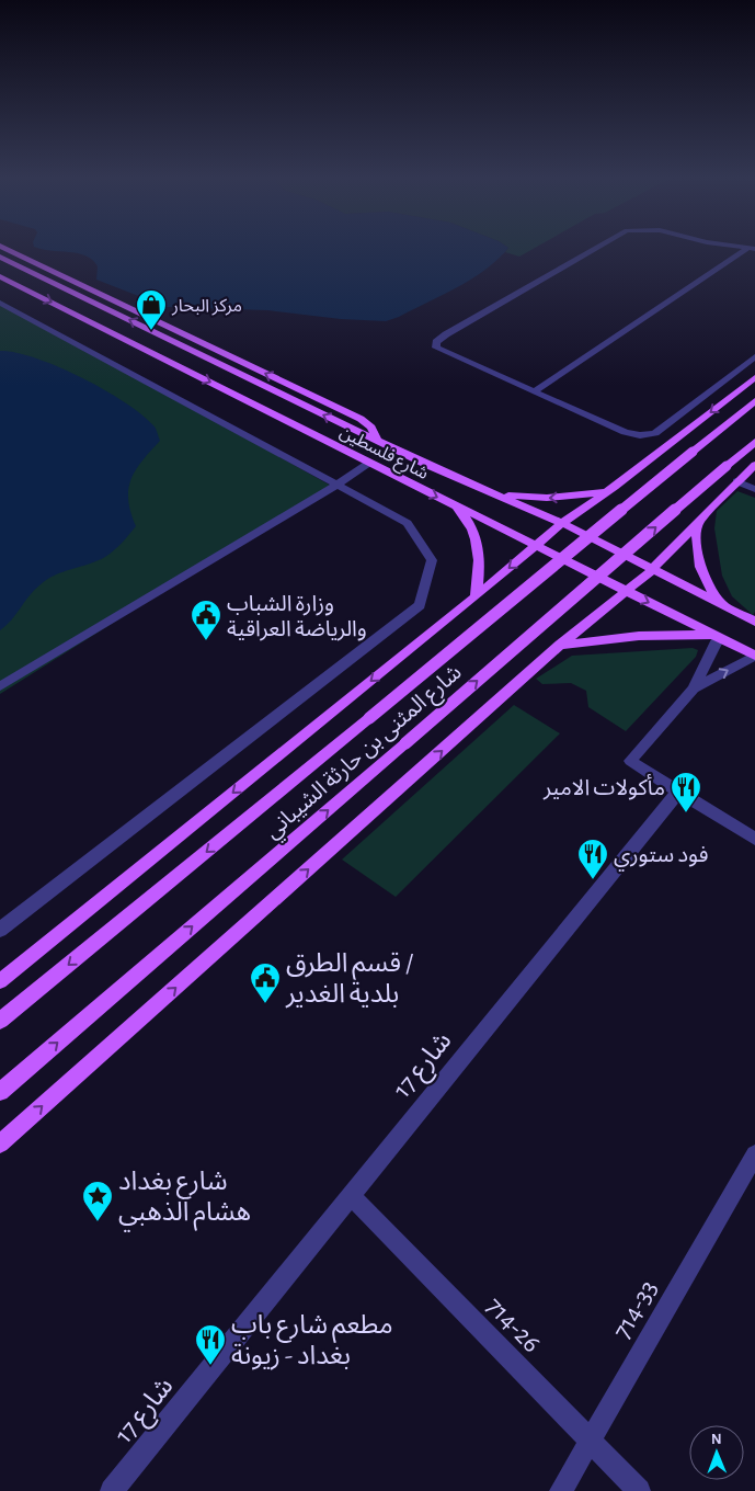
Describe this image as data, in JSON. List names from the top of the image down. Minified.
{"streets":{"main road":["شارع فلسطين","شارع المثنى بن حارثة الشيباني"],"street":["شارع 17","714-33","714-26"]},"crossings":[["شارع 17","714-26"],["714-33","714-26"]],"places":{"shop":["مركز البحار"],"public building":["وزارة الشباب والرياضة العراقية","قسم الطرق / بلدية الغدير"],"restaurant":["مأكولات الامير","فود ستوري","مطعم شارع باب بغداد - زيونة"],"place":["شارع بغداد هشام الذهبي"]},"north":"top"}
